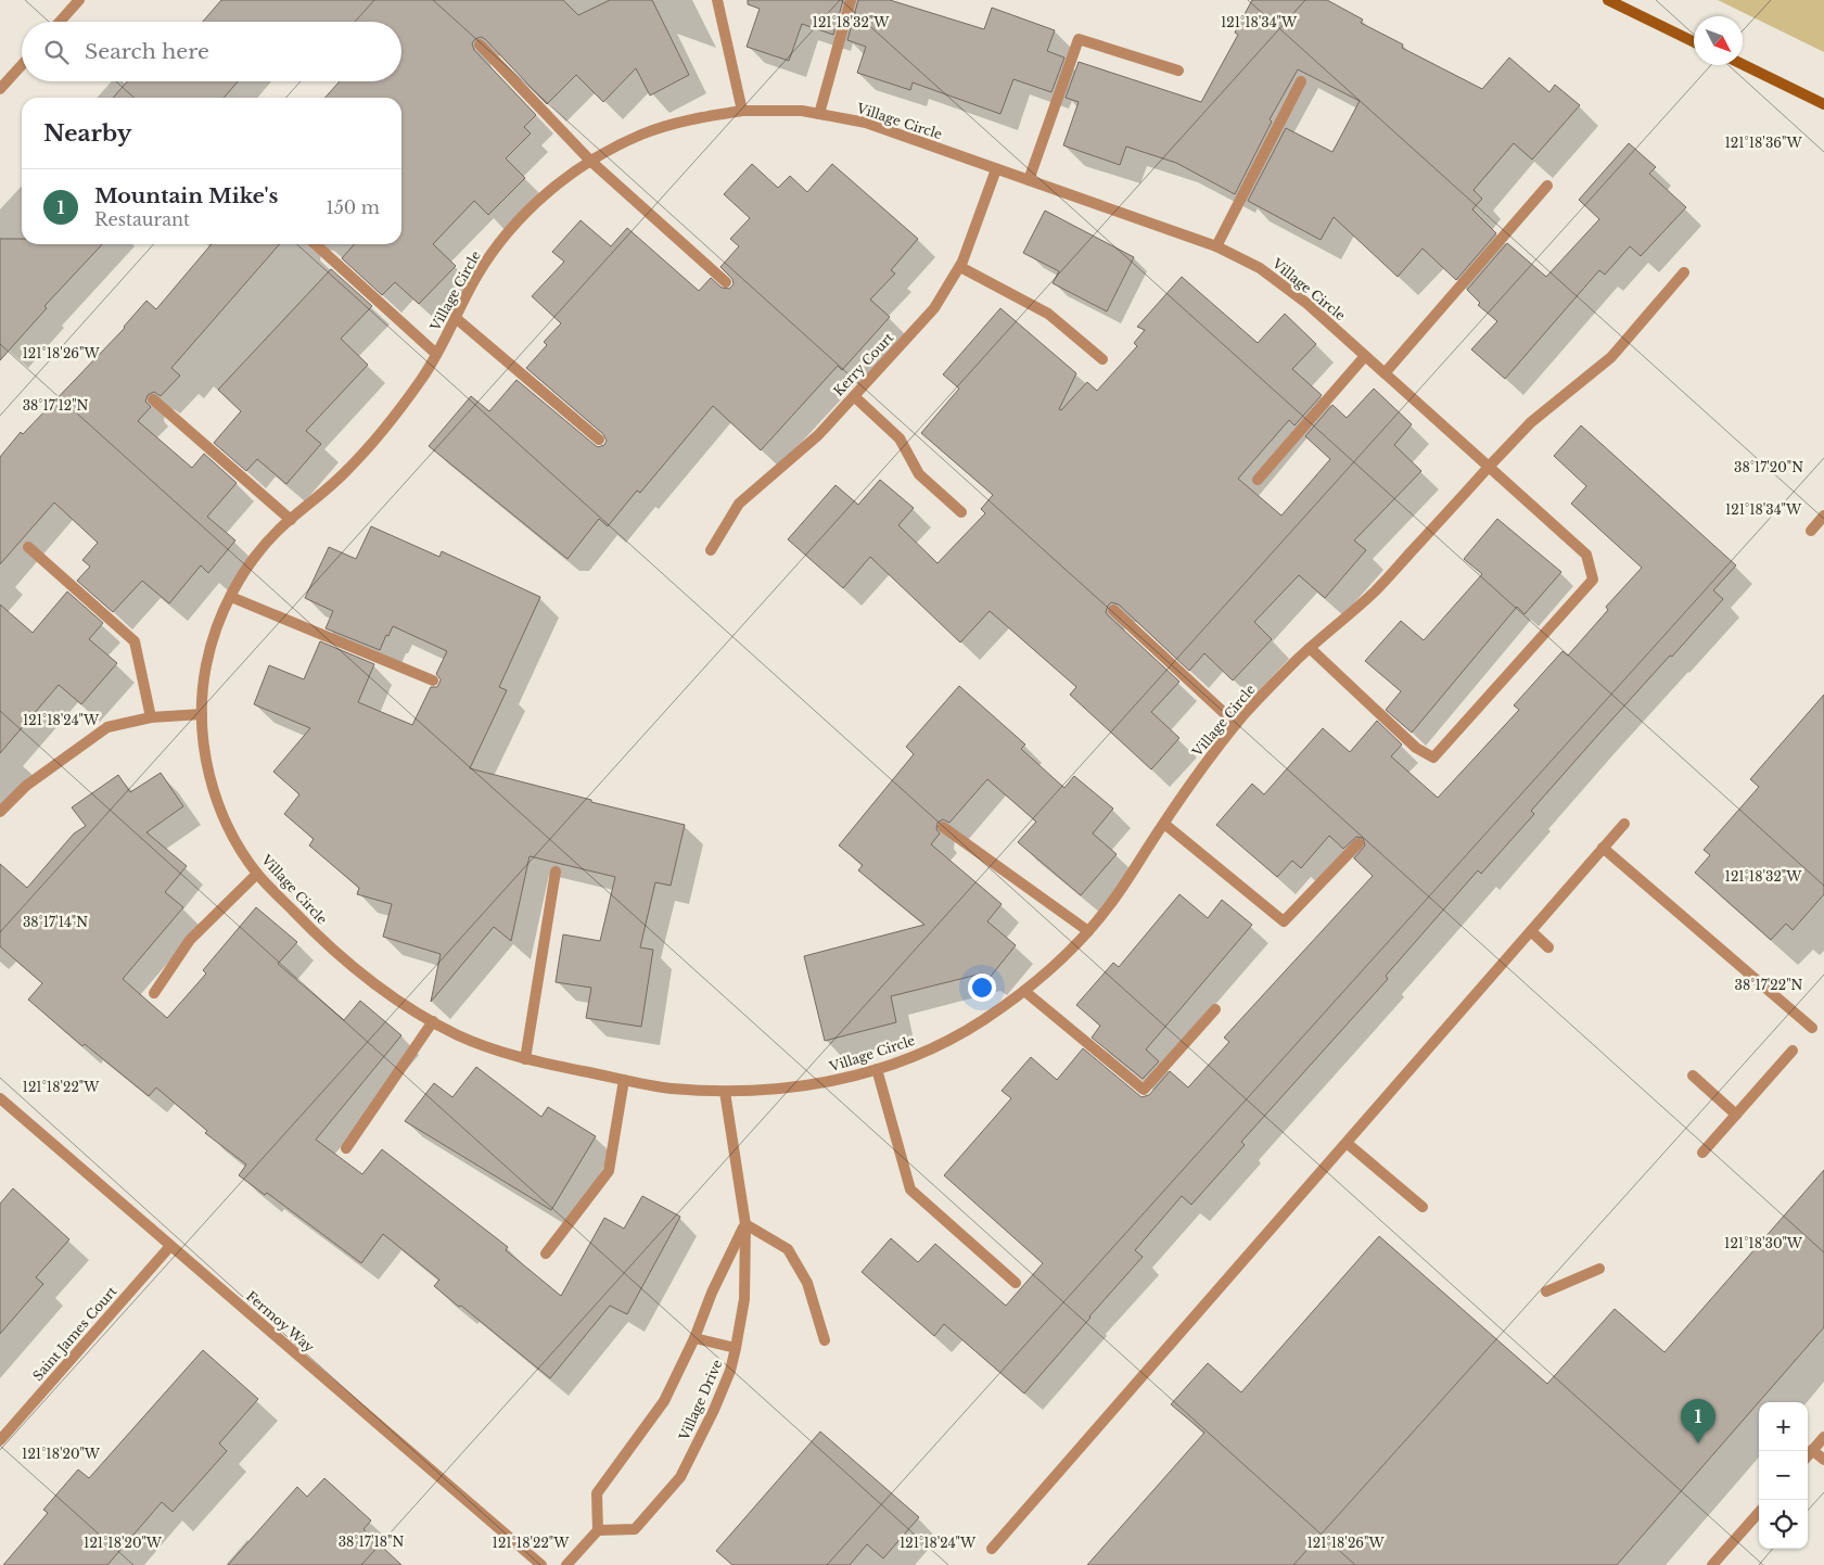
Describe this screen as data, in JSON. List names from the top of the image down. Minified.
{"streets":{"street":["Village Circle","Kerry Court","Fermoy Way","Saint James Court","Village Drive"]},"crossings":[["Village Circle","Kerry Court"],["Village Circle","Village Drive"],["Fermoy Way","Saint James Court"]],"north":"bottom right","page":{"search":"Search here","heading":"Nearby","list":[{"mark":"1","name":"Mountain Mike's","note":"Restaurant","value":"150 m"}],"pins":"1","map_buttons":["+","−"]},"coordinates":["121°18'32\"W","121°18'34\"W","121°18'36\"W","121°18'26\"W","38°17'12\"N","38°17'20\"N","121°18'24\"W","38°17'14\"N","38°17'22\"N","121°18'22\"W","121°18'30\"W","121°18'20\"W","38°17'18\"N"]}
